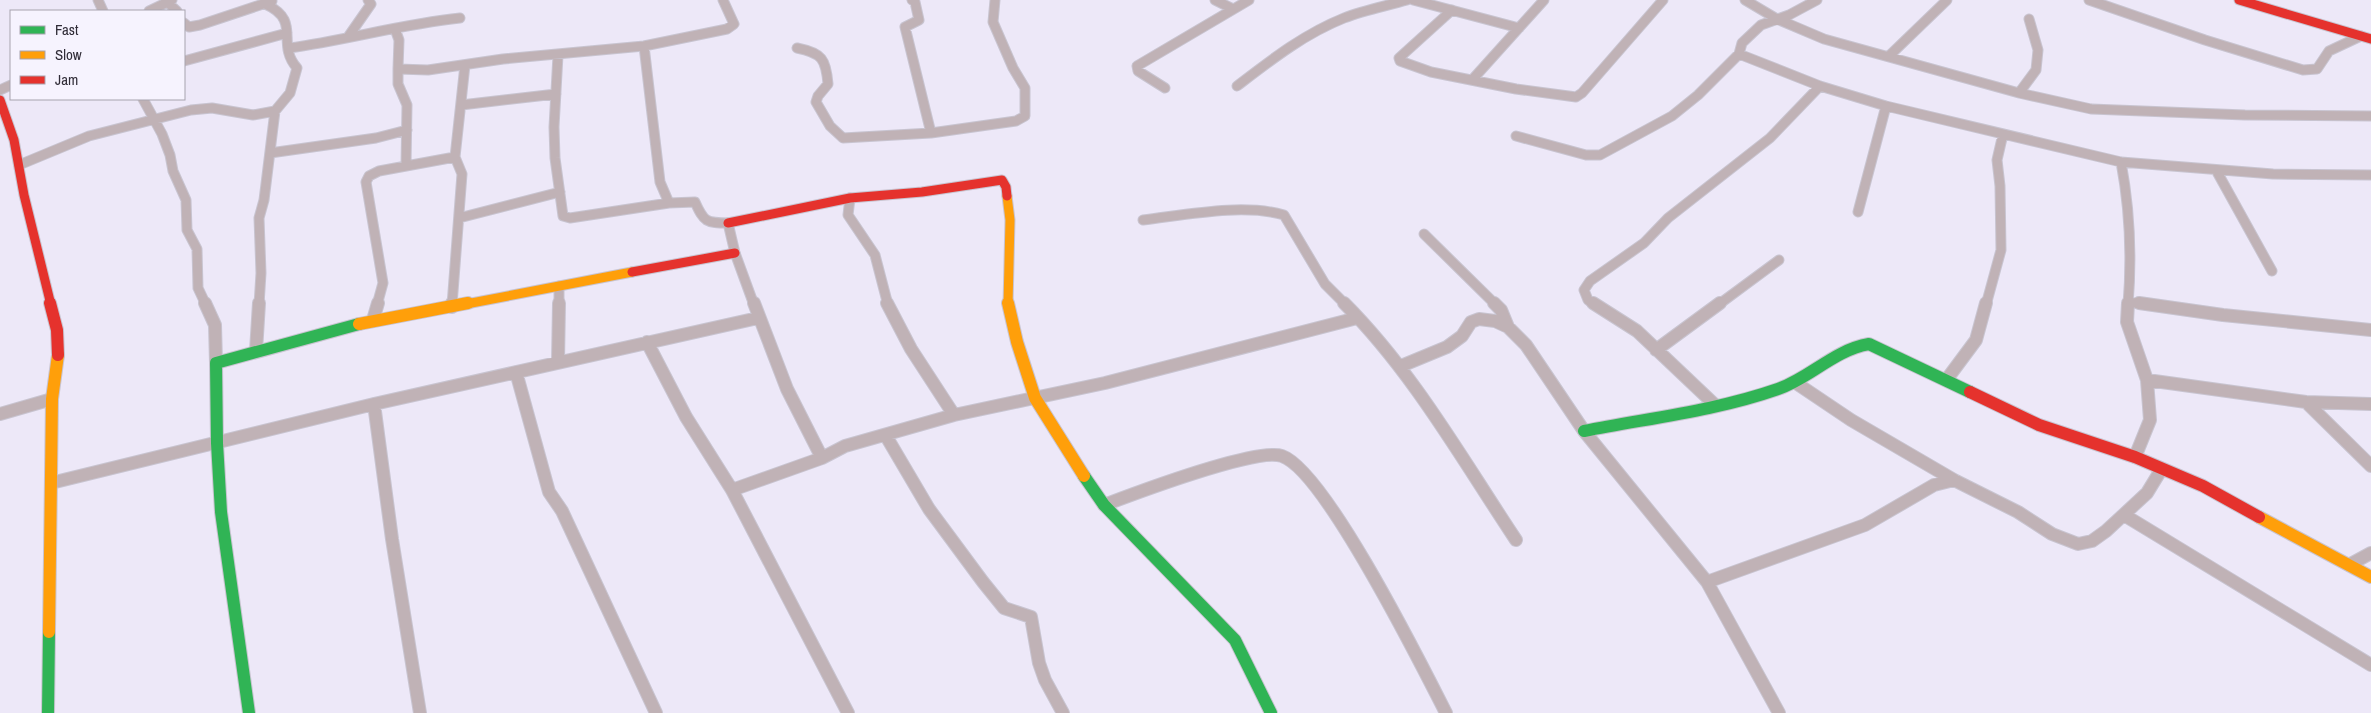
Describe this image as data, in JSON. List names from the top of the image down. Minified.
{"legend":["Fast","Slow","Jam"]}
